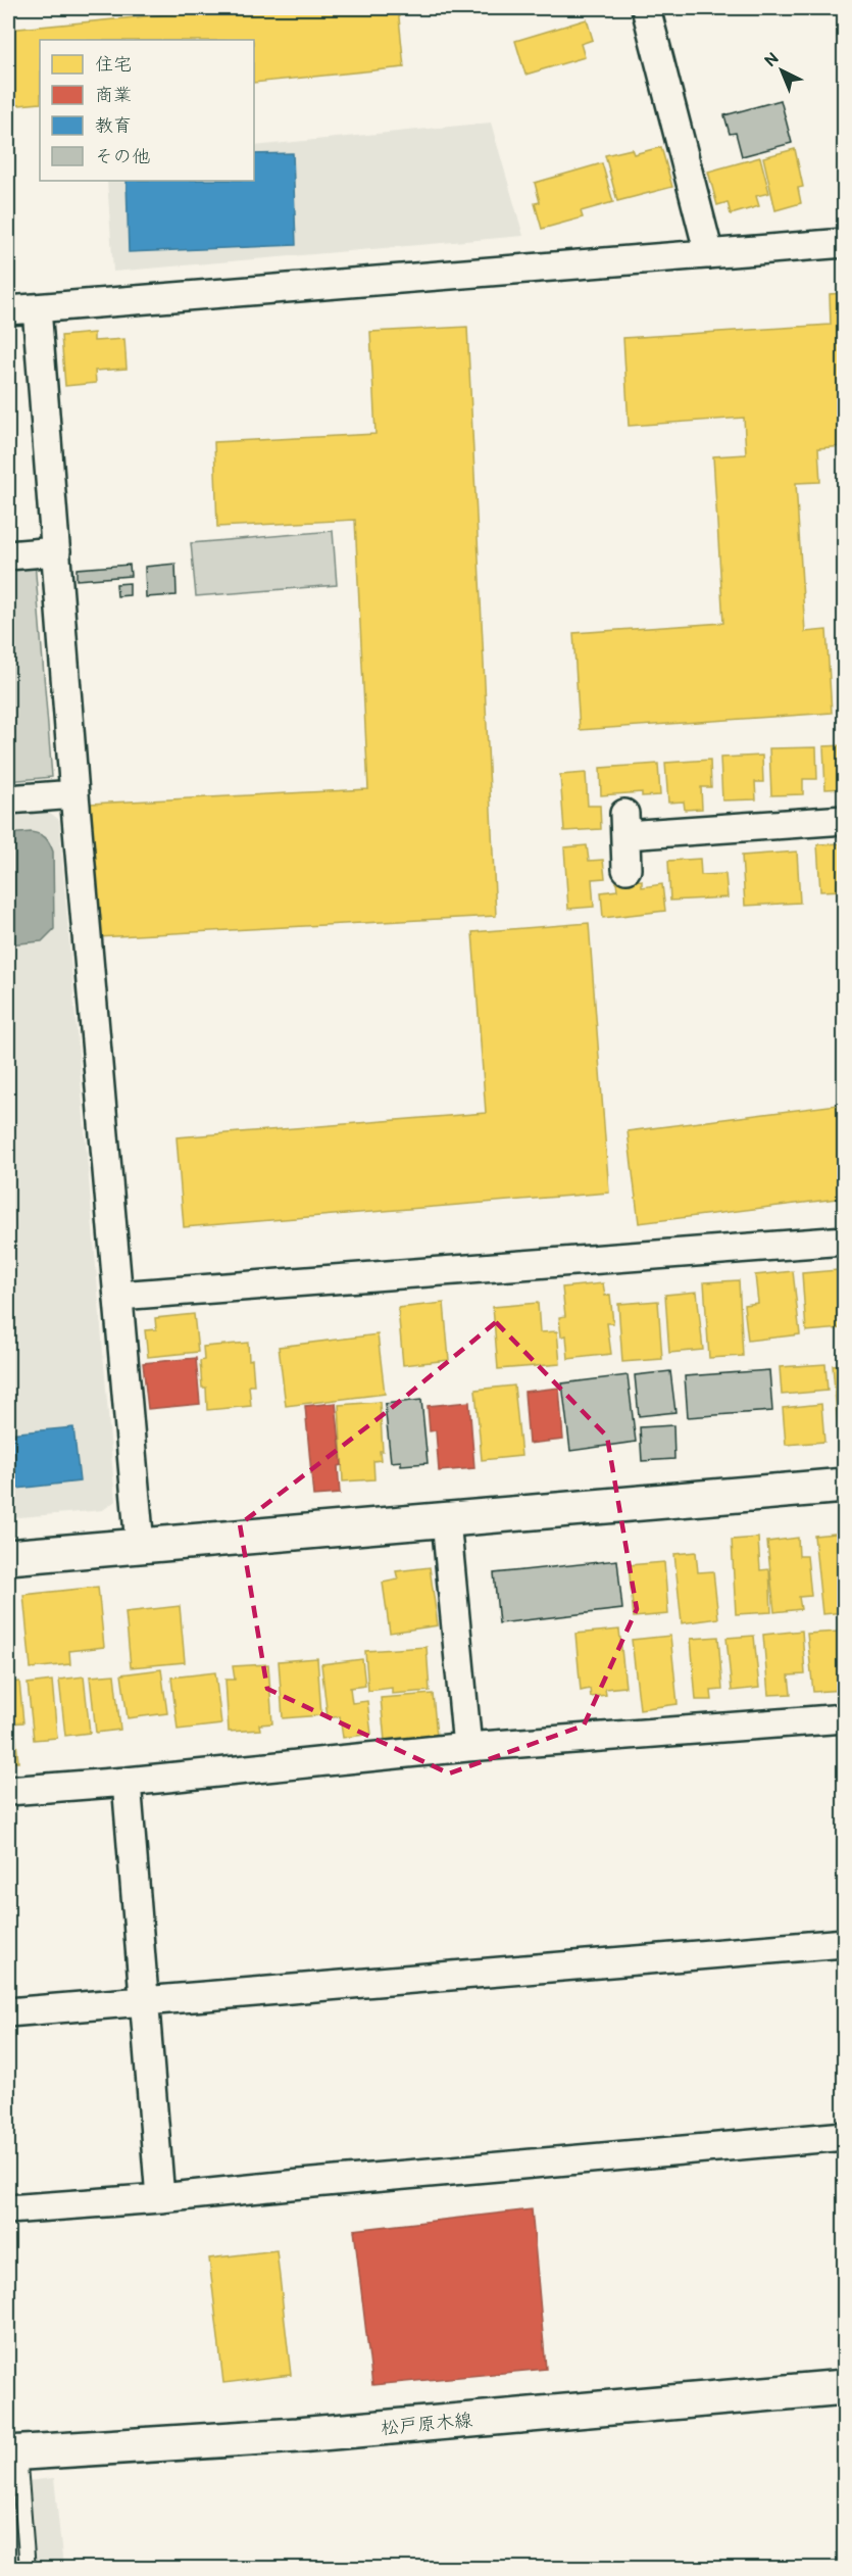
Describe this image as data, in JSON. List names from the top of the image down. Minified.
{"streets":{"street":["松戸原木線"]},"legend":["住宅","商業","教育","その他"],"north":"top left"}
